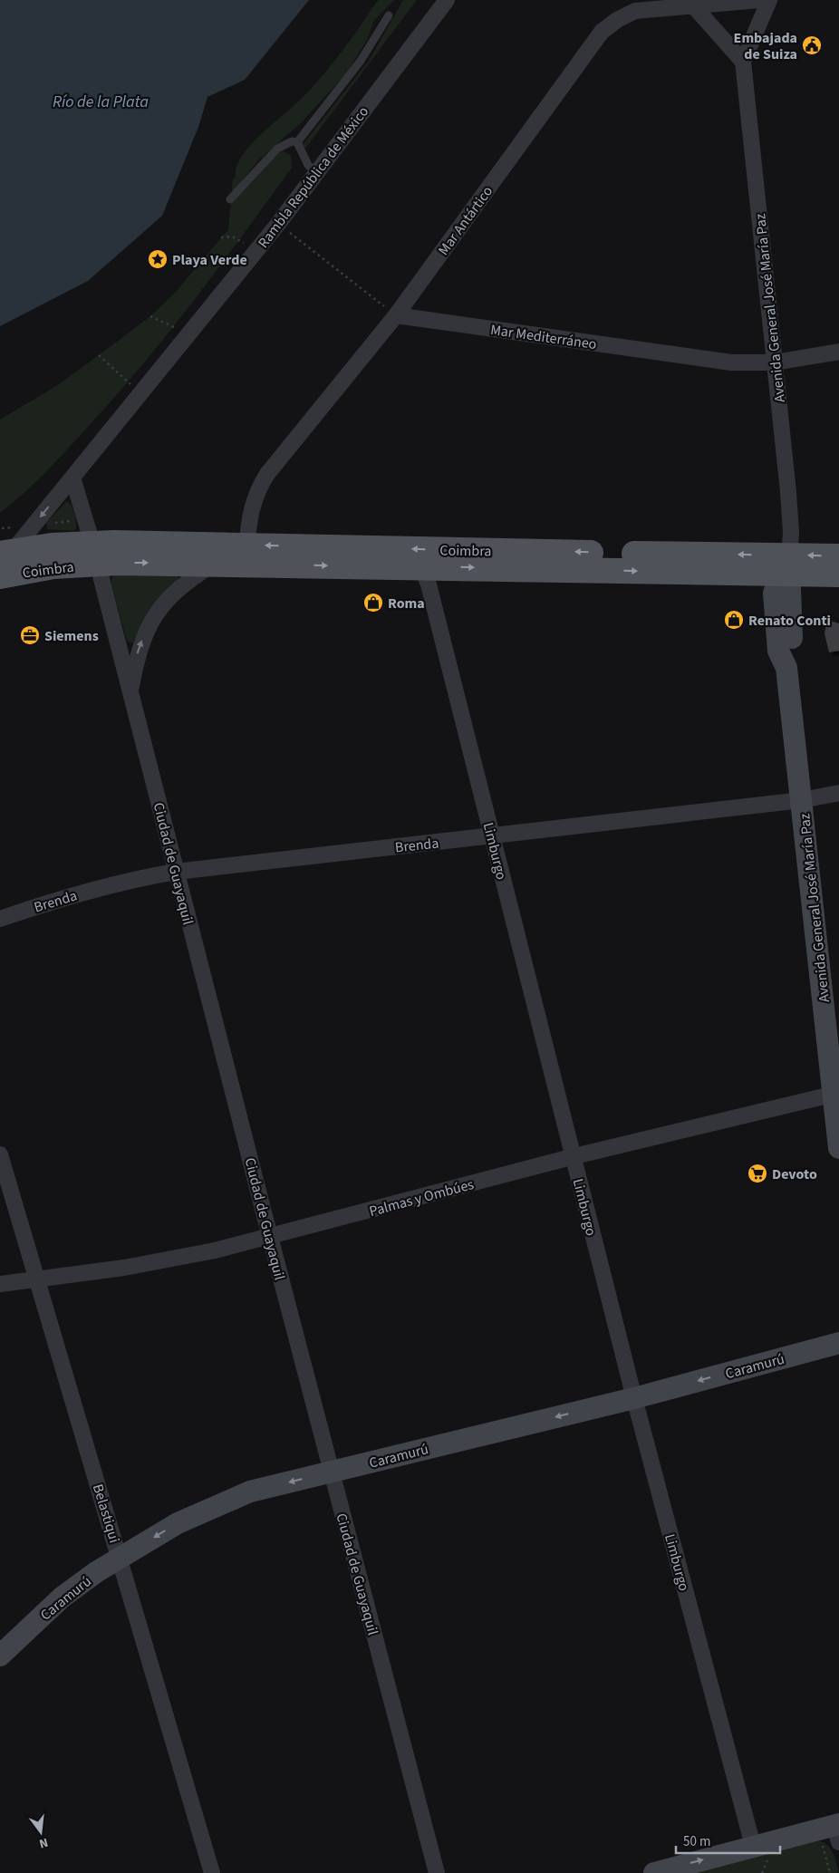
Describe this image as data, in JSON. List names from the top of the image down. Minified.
{"streets":{"main road":["Avenida General José María Paz","Coimbra","Caramurú"],"street":["Rambla República de México","Mar Antártico","Mar Mediterráneo","Brenda","Limburgo","Ciudad de Guayaquil","Palmas y Ombúes","Belastiqui"]},"crossings":[["Rambla República de México","Coimbra"],["Mar Antártico","Mar Mediterráneo"],["Mar Antártico","Coimbra"],["Avenida General José María Paz","Mar Mediterráneo"],["Avenida General José María Paz","Coimbra"],["Avenida General José María Paz","Brenda"],["Avenida General José María Paz","Palmas y Ombúes"],["Coimbra","Limburgo"],["Coimbra","Ciudad de Guayaquil"],["Brenda","Limburgo"],["Brenda","Ciudad de Guayaquil"],["Limburgo","Palmas y Ombúes"],["Limburgo","Caramurú"],["Ciudad de Guayaquil","Palmas y Ombúes"],["Ciudad de Guayaquil","Caramurú"],["Palmas y Ombúes","Belastiqui"],["Caramurú","Belastiqui"]],"one_way":["Caramurú"],"water":["Río de la Plata"],"places":{"public building":["Embajada de Suiza"],"place":["Playa Verde"],"shop":["Roma","Renato Conti"],"office":["Siemens"],"supermarket":["Devoto"]},"scale_bar":"50 m","north":"bottom"}
